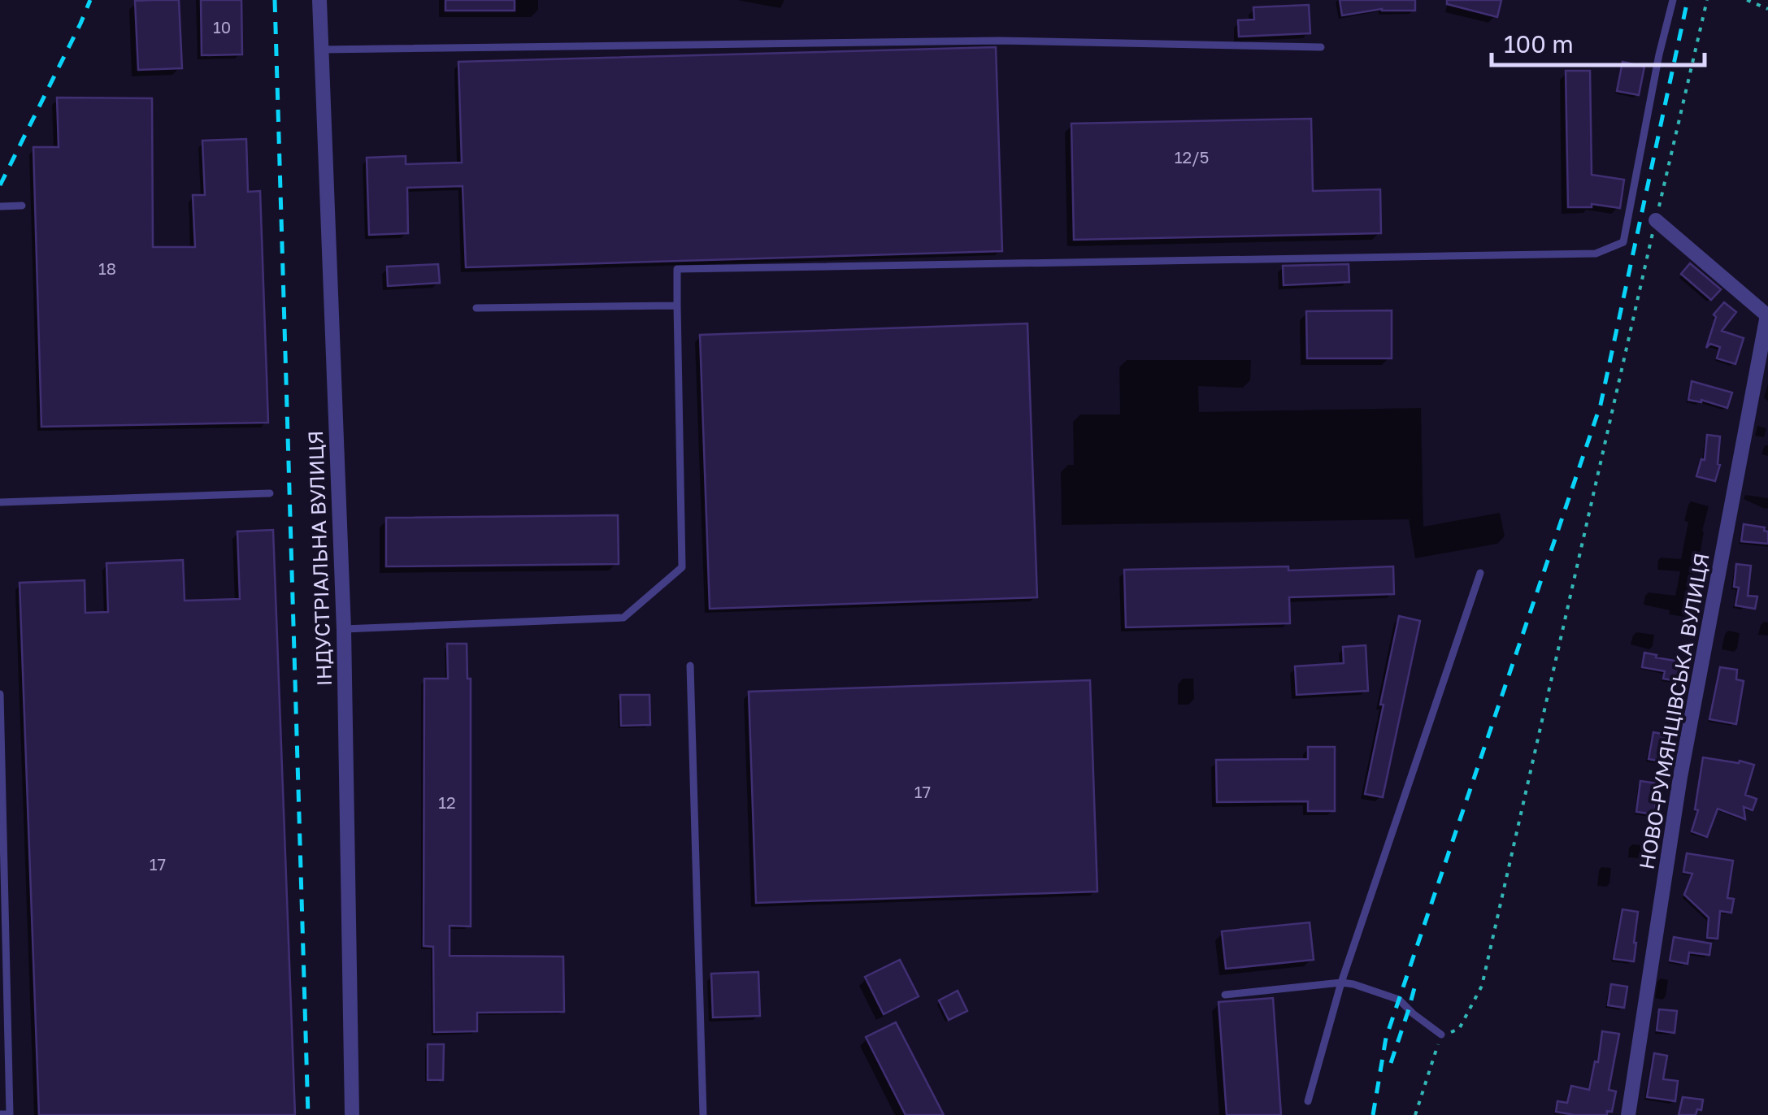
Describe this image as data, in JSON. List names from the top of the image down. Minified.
{"streets":{"street":["ІНДУСТРІАЛЬНА ВУЛИЦЯ","НОВО-РУМЯНЦІВСЬКА ВУЛИЦЯ"]},"house_numbers":["10","12/5","18","17","12","17"],"scale_bar":"100 m"}
